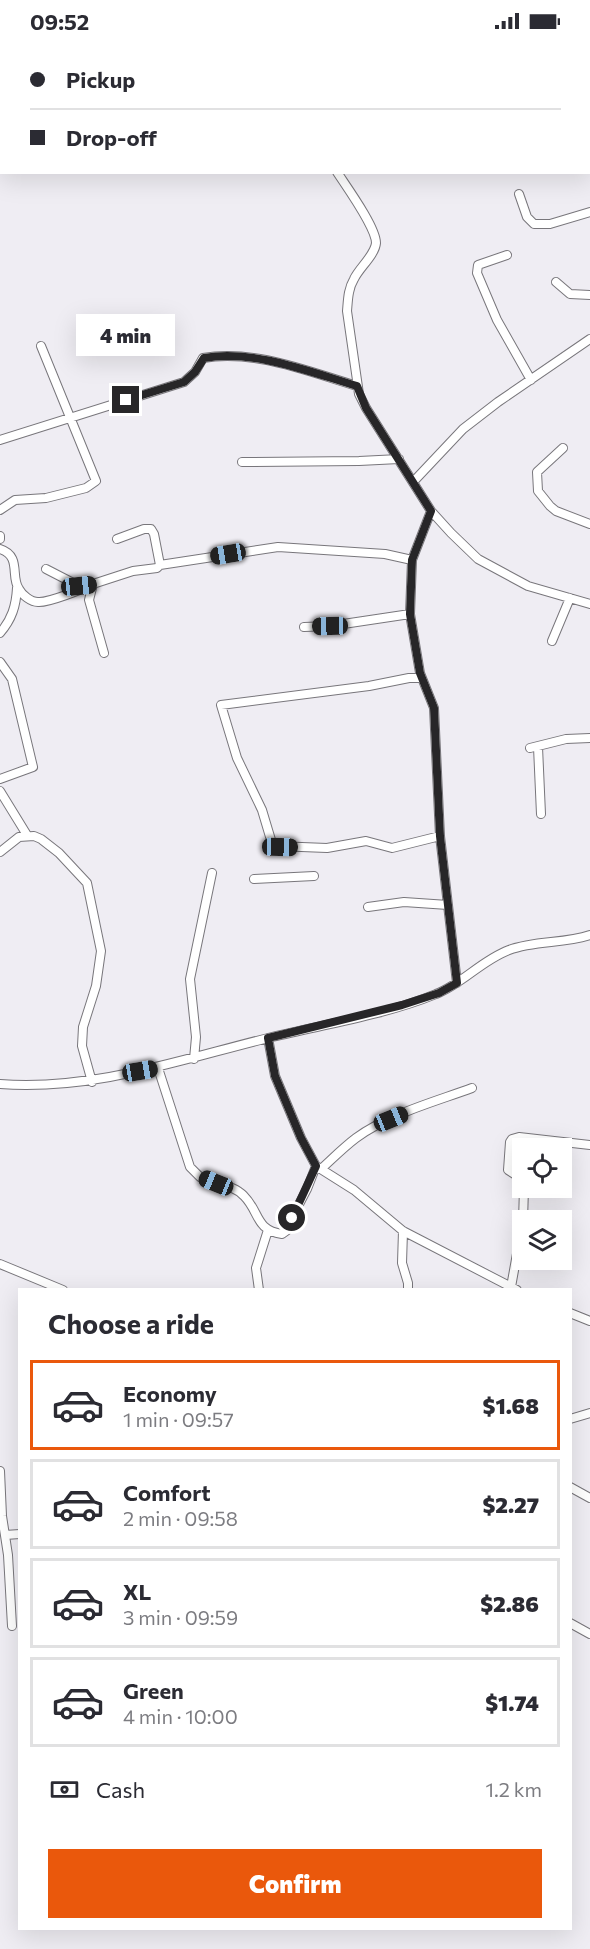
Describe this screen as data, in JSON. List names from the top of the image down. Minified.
{"page":{"status":"09:52","banner":["Pickup","Drop-off"],"bubble":"4 min","heading":"Choose a ride","list":[{"name":"Economy","note":"1 min · 09:57","value":"$1.68"},{"name":"Comfort","note":"2 min · 09:58","value":"$2.27"},{"name":"XL","note":"3 min · 09:59","value":"$2.86"},{"name":"Green","note":"4 min · 10:00","value":"$1.74"}],"pay":["Cash","1.2 km"],"buttons":"Confirm"}}
